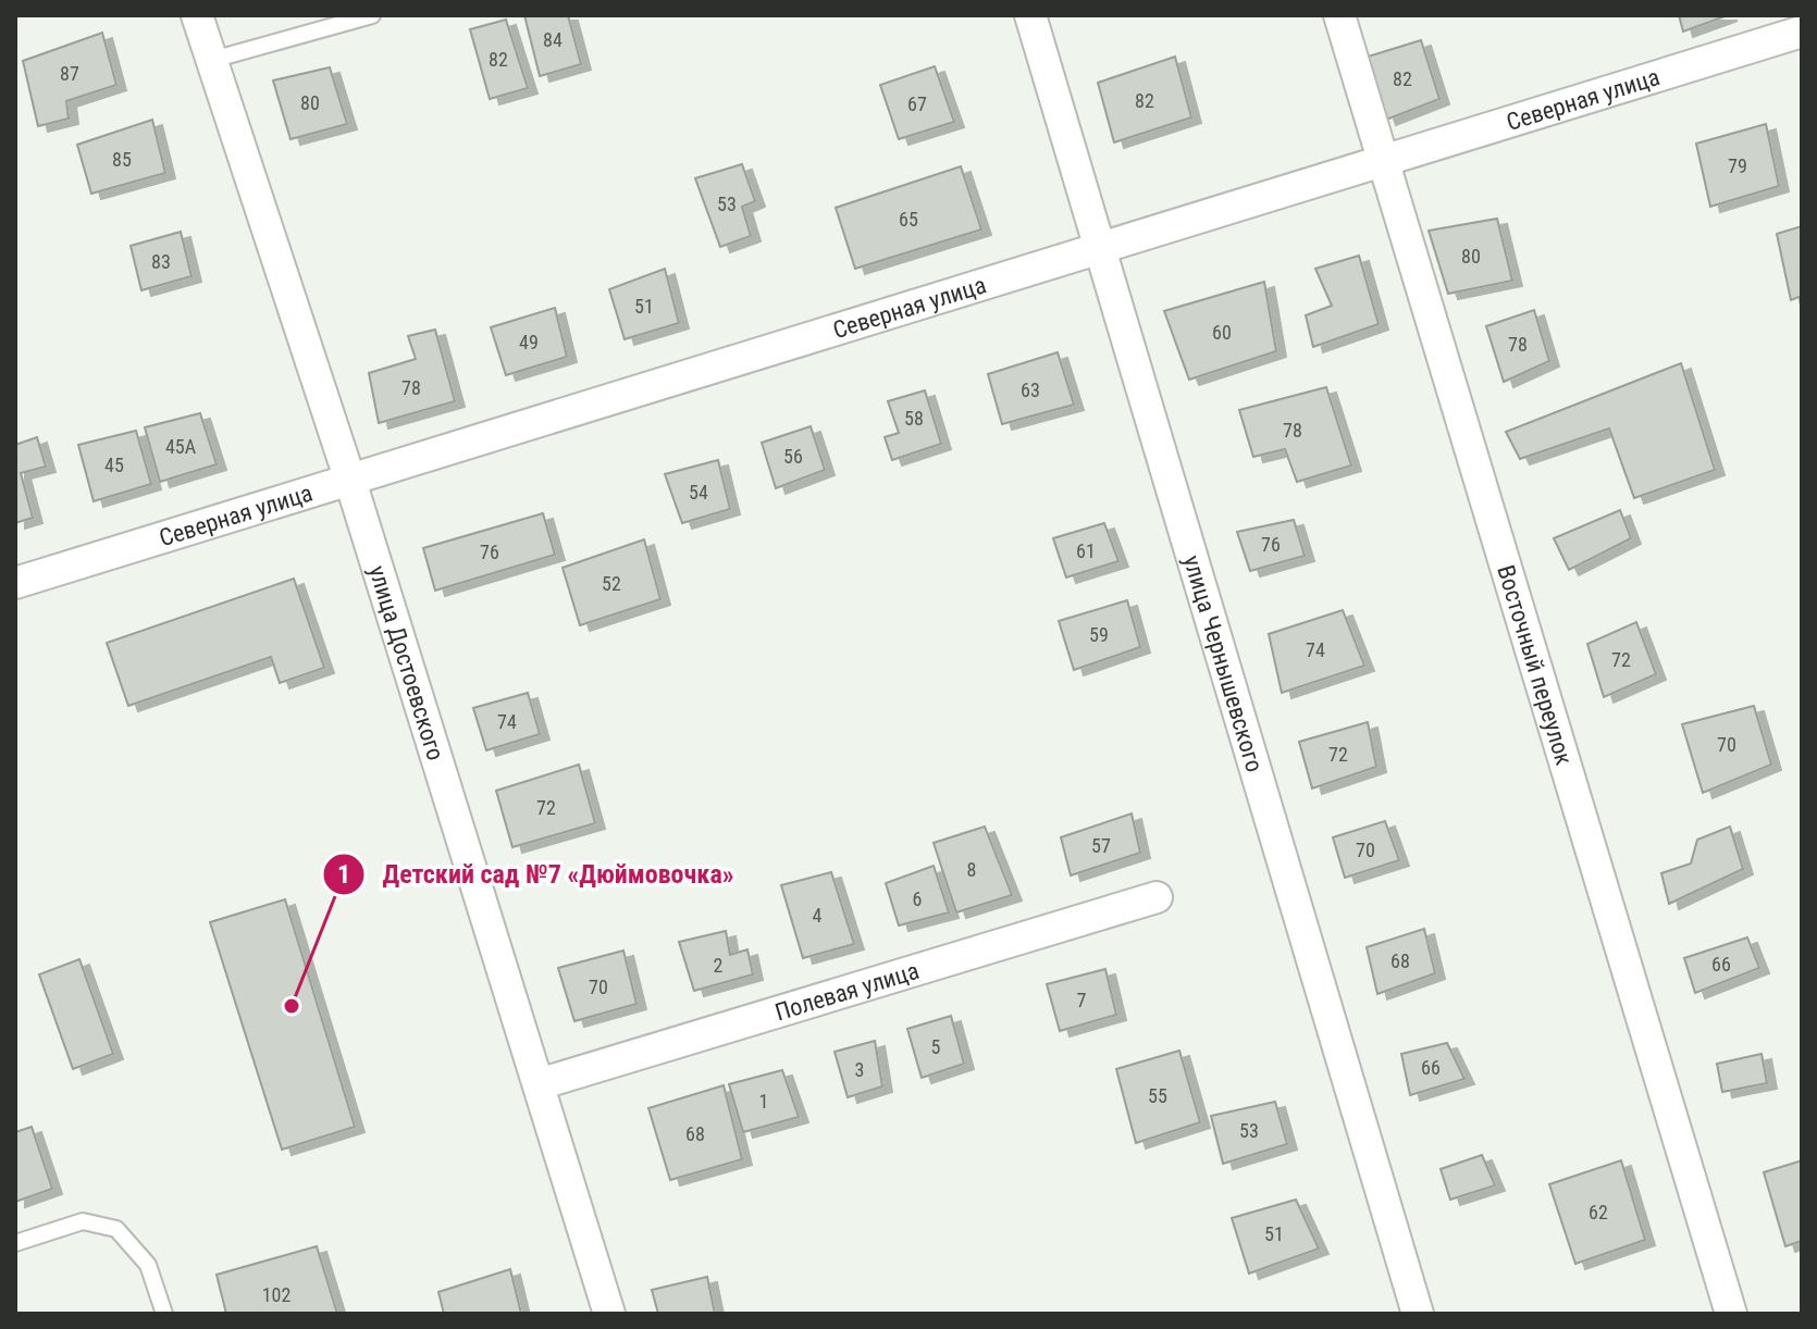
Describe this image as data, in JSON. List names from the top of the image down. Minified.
{"streets":{"street":["Северная улица","улица Достоевского","улица Чернышевского","Восточный переулок","Полевая улица"]},"crossings":[["Северная улица","улица Достоевского"],["Северная улица","улица Чернышевского"],["Северная улица","Восточный переулок"],["улица Достоевского","Полевая улица"]],"places":["Детский сад №7 «Дюймовочка»"],"house_numbers":["84","82","87","82","82","80","67","85","79","53","65","80","83","51","60","49","78","78","63","58","78","45А","56","45","54","76","61","76","52","59","74","72","74","70","72","72","57","70","8","6","4","68","66","2","70","7","5","66","3","55","1","53","68","62","51","102"]}
